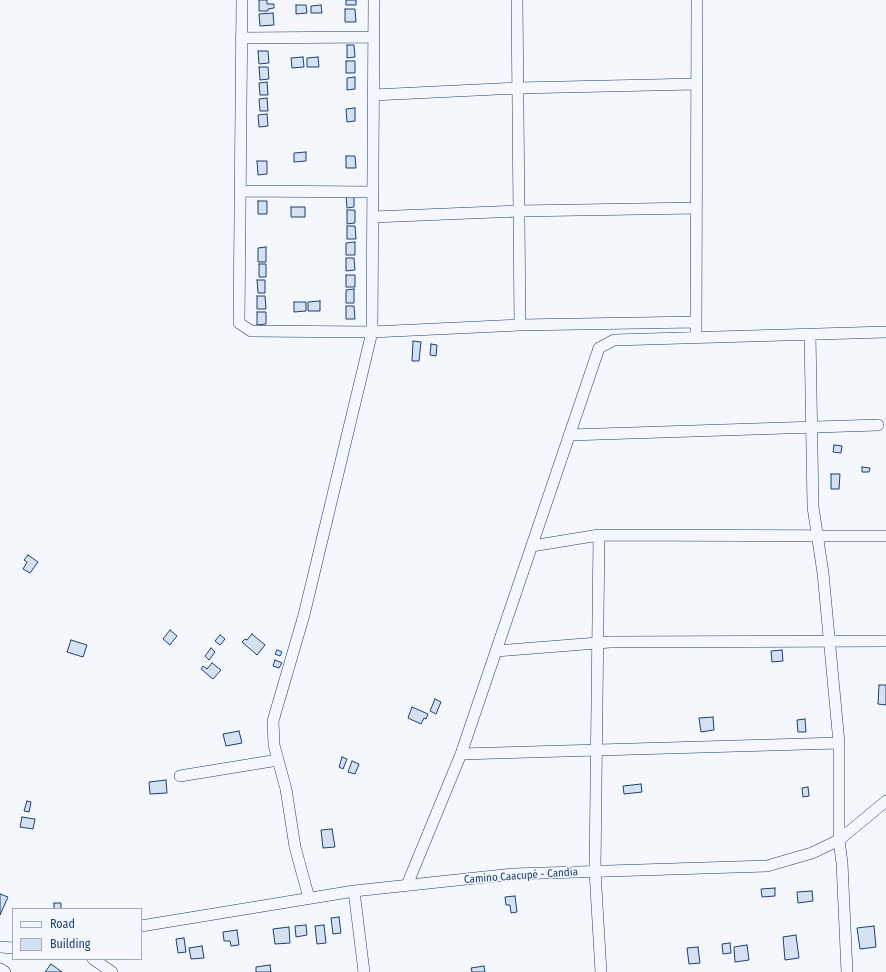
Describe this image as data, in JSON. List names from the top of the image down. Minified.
{"streets":{"street":["Camino Caacupé - Candia"]},"legend":["Road","Building"]}
